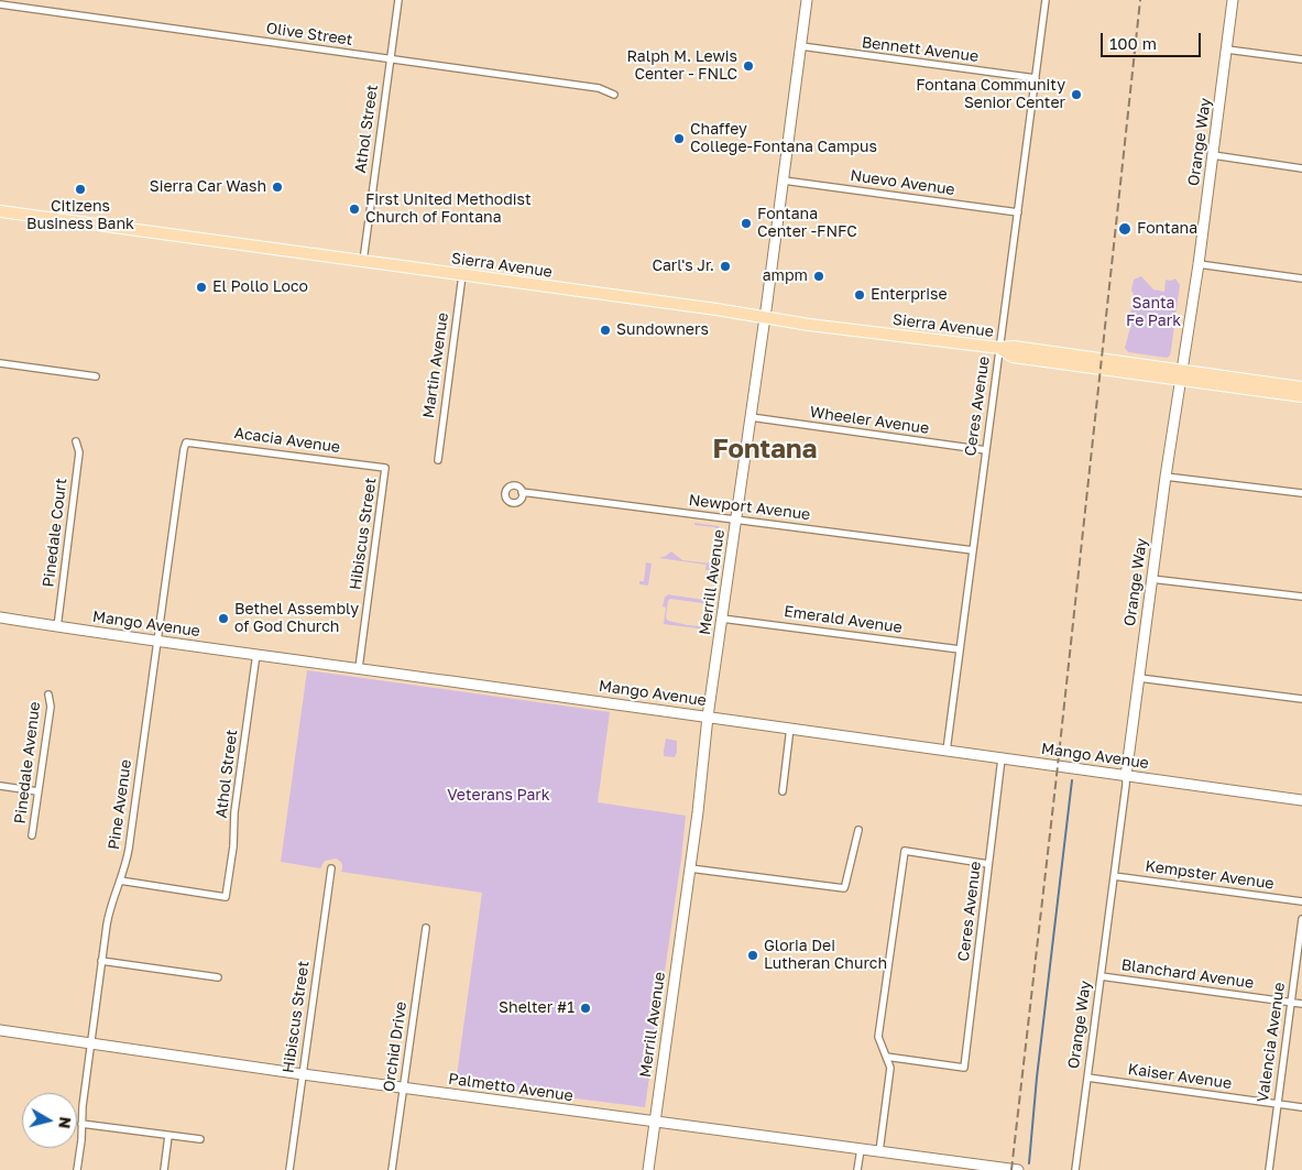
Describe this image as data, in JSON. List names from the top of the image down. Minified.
{"streets":{"main road":["Sierra Avenue"],"street":["Olive Street","Bennett Avenue","Athol Street","Orange Way","Nuevo Avenue","Martin Avenue","Ceres Avenue","Wheeler Avenue","Acacia Avenue","Newport Avenue","Pinedale Court","Hibiscus Street","Merrill Avenue","Emerald Avenue","Mango Avenue","Pinedale Avenue","Pine Avenue","Kempster Avenue","Blanchard Avenue","Valencia Avenue","Orchid Drive","Kaiser Avenue","Palmetto Avenue"]},"crossings":[["Olive Street","Athol Street"],["Bennett Avenue","Ceres Avenue"],["Bennett Avenue","Merrill Avenue"],["Athol Street","Sierra Avenue"],["Athol Street","Mango Avenue"],["Athol Street","Pine Avenue"],["Orange Way","Sierra Avenue"],["Orange Way","Mango Avenue"],["Orange Way","Kempster Avenue"],["Orange Way","Blanchard Avenue"],["Orange Way","Kaiser Avenue"],["Nuevo Avenue","Ceres Avenue"],["Nuevo Avenue","Merrill Avenue"],["Sierra Avenue","Martin Avenue"],["Sierra Avenue","Ceres Avenue"],["Sierra Avenue","Merrill Avenue"],["Ceres Avenue","Wheeler Avenue"],["Ceres Avenue","Newport Avenue"],["Ceres Avenue","Emerald Avenue"],["Ceres Avenue","Mango Avenue"],["Wheeler Avenue","Merrill Avenue"],["Acacia Avenue","Hibiscus Street"],["Acacia Avenue","Pine Avenue"],["Newport Avenue","Merrill Avenue"],["Pinedale Court","Mango Avenue"],["Hibiscus Street","Mango Avenue"],["Hibiscus Street","Palmetto Avenue"],["Merrill Avenue","Emerald Avenue"],["Merrill Avenue","Mango Avenue"],["Merrill Avenue","Palmetto Avenue"],["Mango Avenue","Pine Avenue"],["Pine Avenue","Palmetto Avenue"],["Blanchard Avenue","Valencia Avenue"],["Valencia Avenue","Kaiser Avenue"],["Orchid Drive","Palmetto Avenue"]],"districts":["Fontana"],"parks":["Santa Fe Park","Veterans Park"],"places":["Ralph M. Lewis Center - FNLC","Fontana Community Senior Center","Chaffey College-Fontana Campus","Sierra Car Wash","Citizens Business Bank","First United Methodist Church of Fontana","Fontana Center -FNFC","Fontana","Carl's Jr.","ampm","El Pollo Loco","Enterprise","Sundowners","Bethel Assembly of God Church","Gloria Dei Lutheran Church","Shelter #1"],"scale_bar":"100 m","north":"right"}
